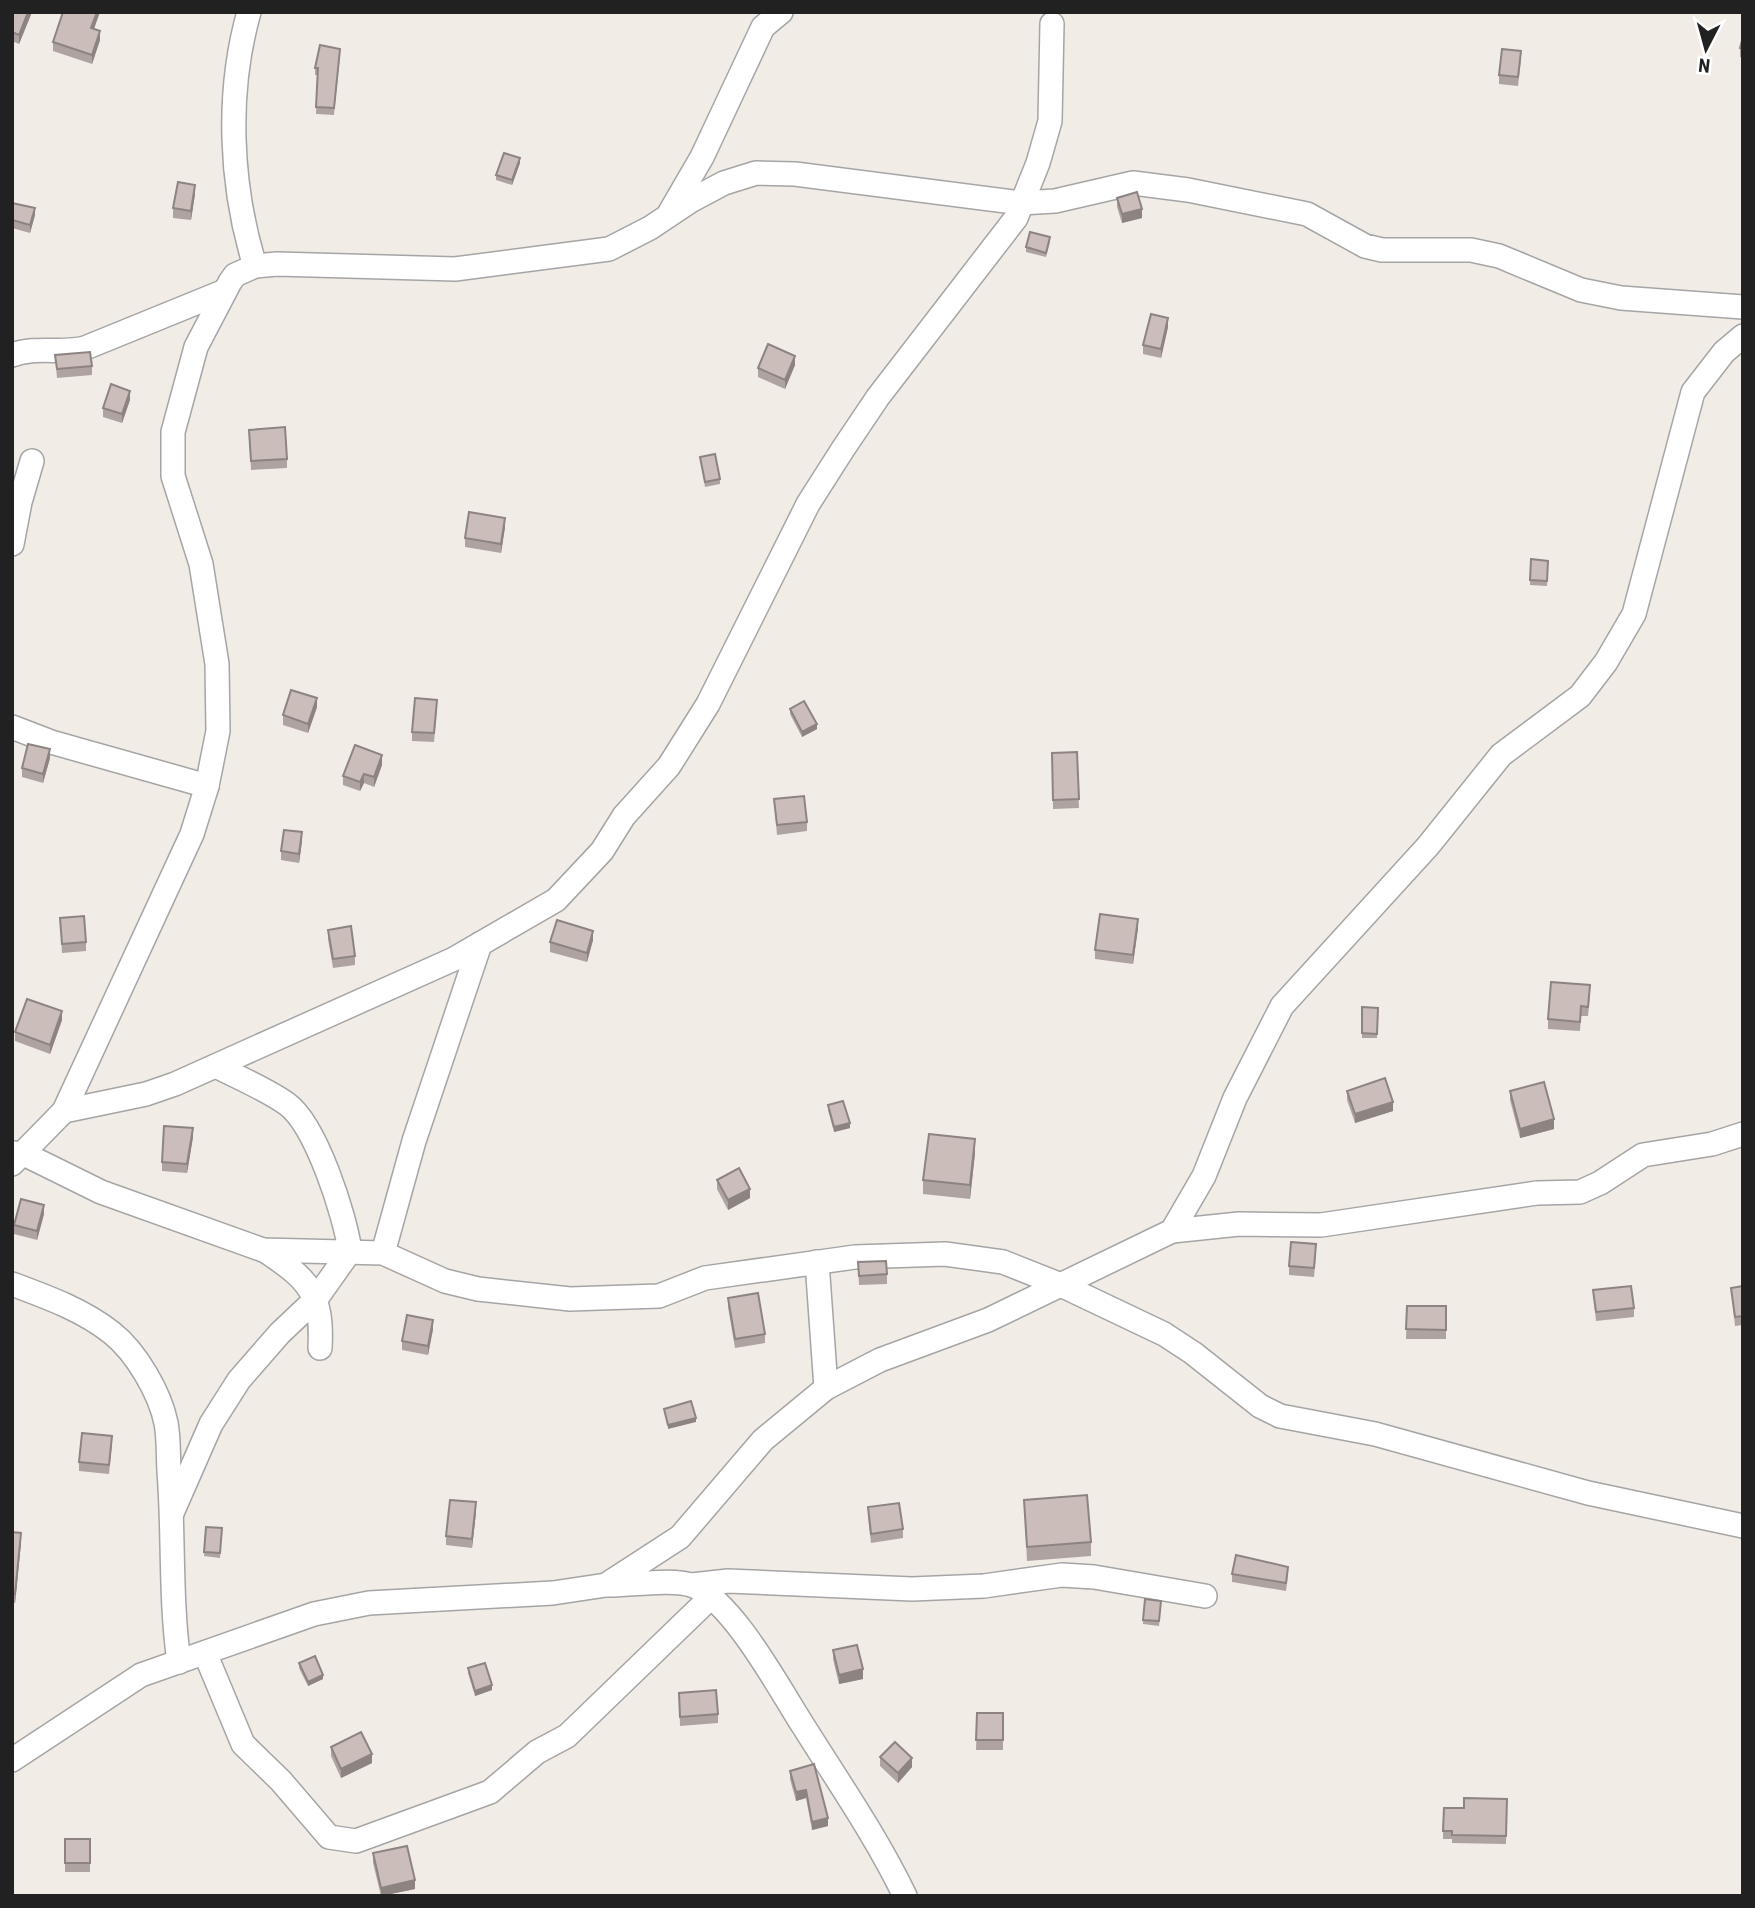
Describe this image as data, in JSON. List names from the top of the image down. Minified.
{"north":"bottom"}
